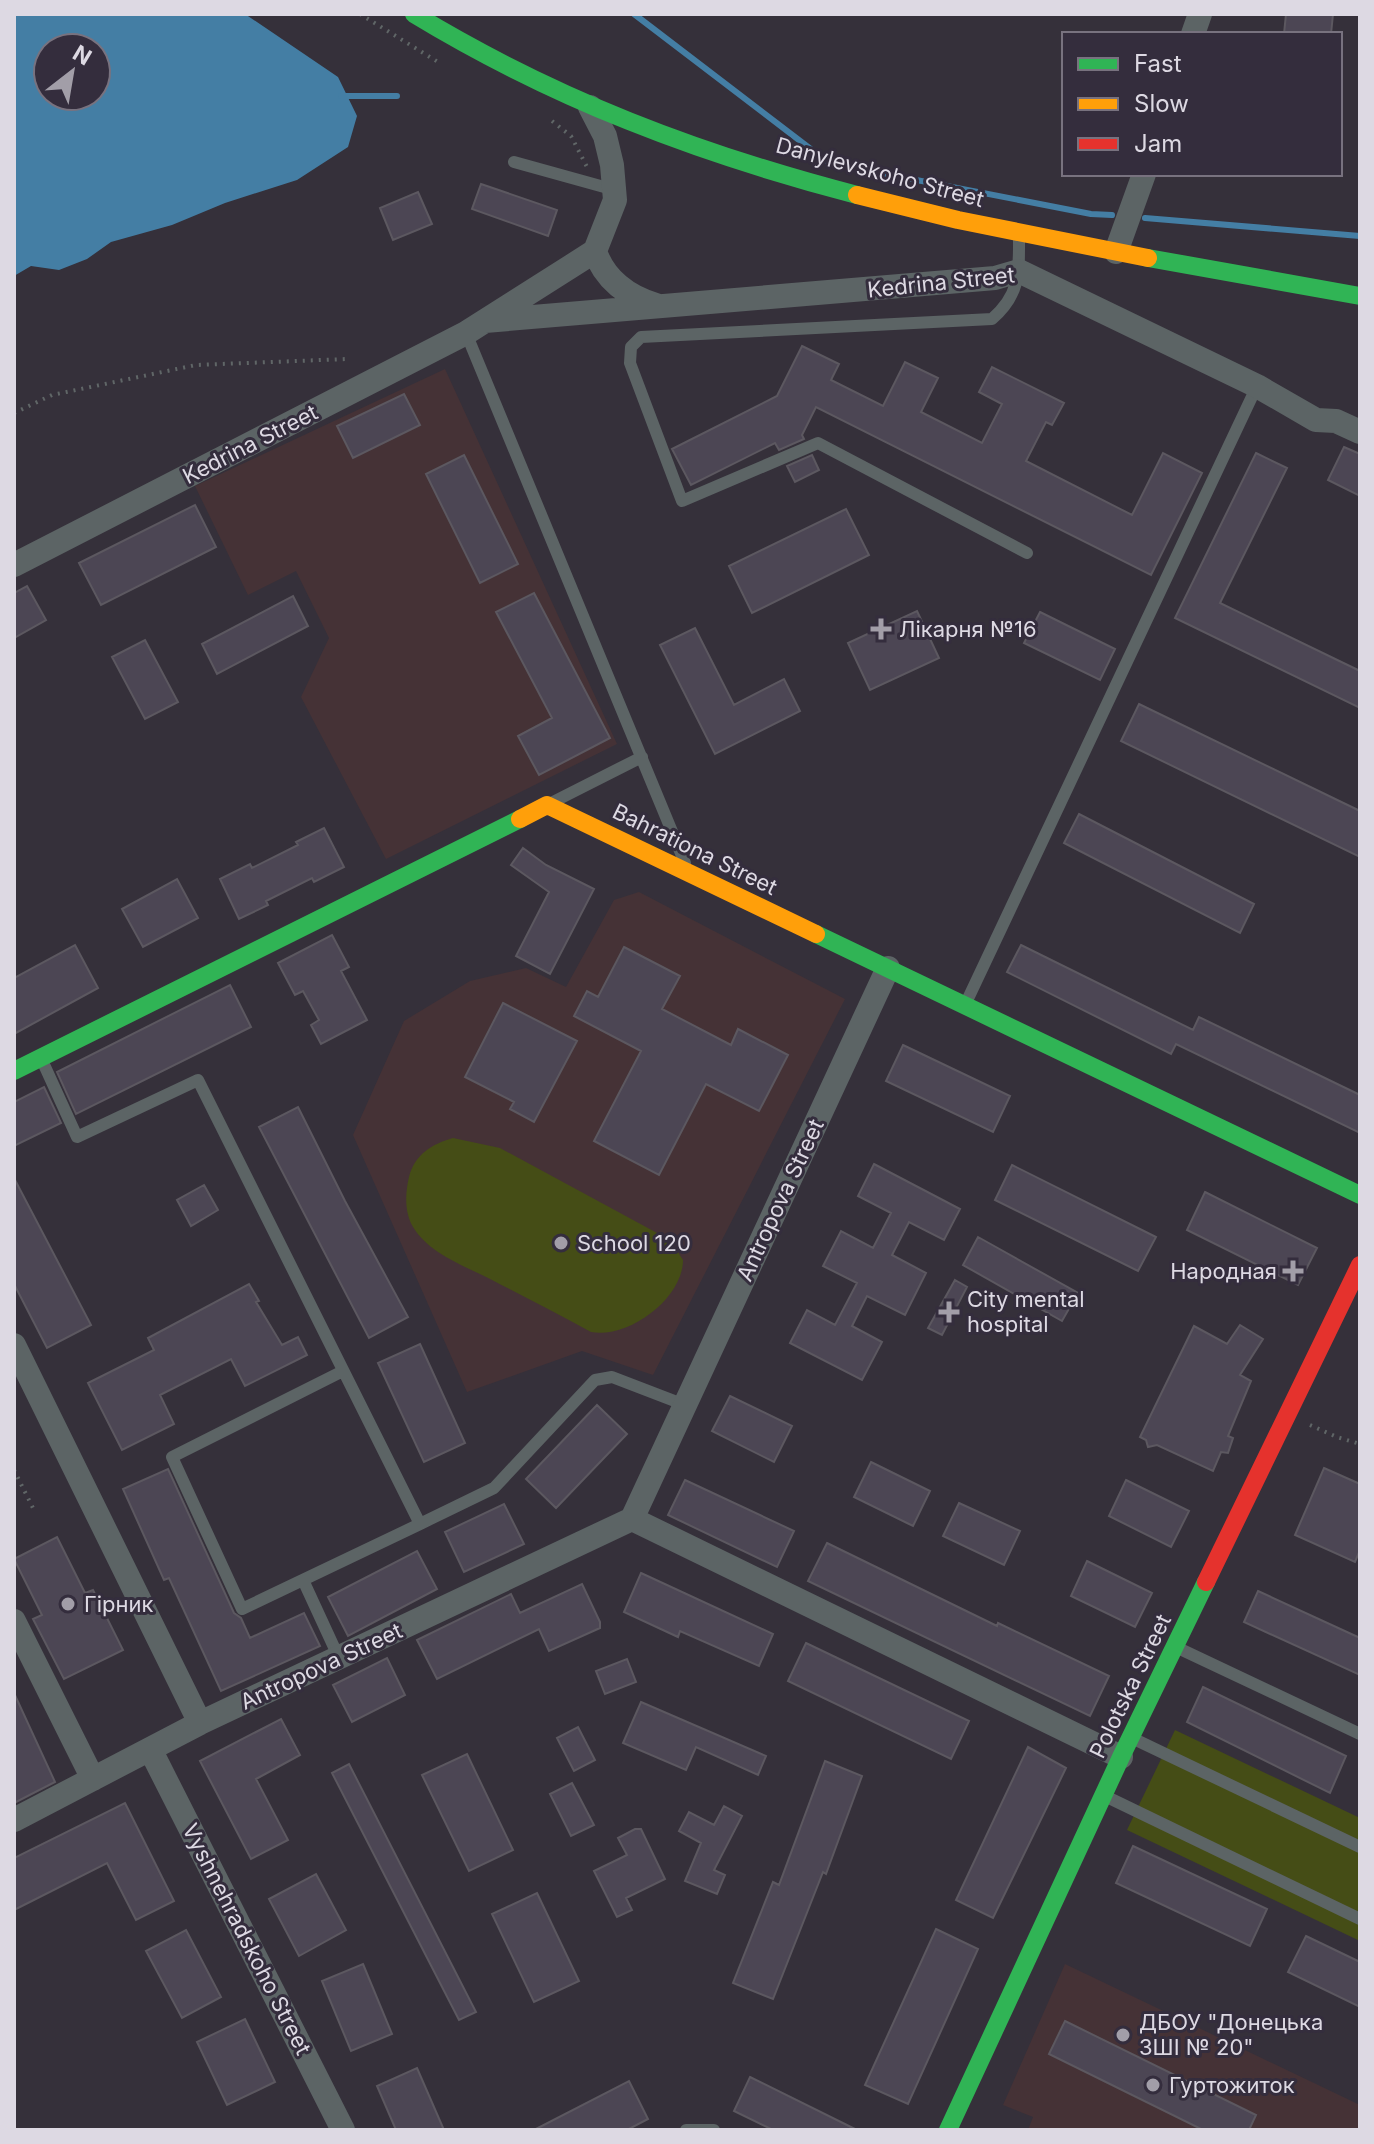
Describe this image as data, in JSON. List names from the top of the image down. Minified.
{"streets":{"street":["Danylevskoho Street","Kedrina Street","Bahrationa Street","Antropova Street","Polotska Street","Vyshnehradskoho Street"]},"crossings":[["Bahrationa Street","Antropova Street"],["Antropova Street","Vyshnehradskoho Street"]],"places":{"health":["Лікарня №16","Народная","City mental hospital"],"other":["School 120","Гірник","ДБОУ \"Донецька ЗШІ № 20\"","Гуртожиток"]},"legend":["Fast","Slow","Jam"],"north":"top right"}
